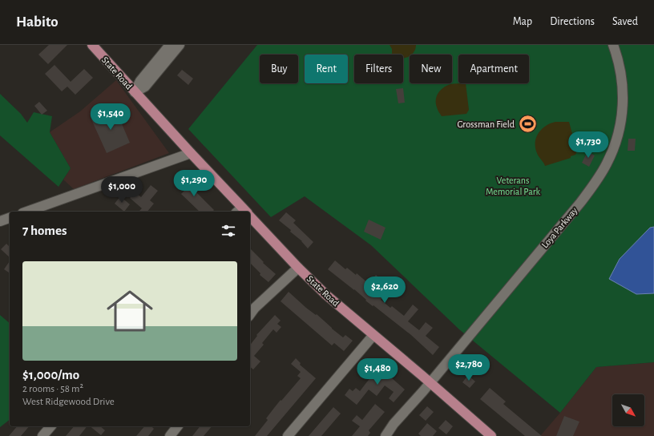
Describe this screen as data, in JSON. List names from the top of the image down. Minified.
{"streets":{"main road":["State Road"],"street":["Loya Parkway"]},"crossings":[["State Road","Loya Parkway"]],"parks":["Veterans Memorial Park"],"places":{"sports":["Grossman Field"]},"north":"bottom right","page":{"header":"Habito","nav":["Map","Directions","Saved"],"chip":["Buy","Rent","Filters","New","Apartment"],"price":["$1,540","$1,730","$1,290","$1,000","$2,620","$2,780","$1,480"],"heading":"7 homes","list":[{"name":"$1,000/mo","note":"2 rooms · 58 m² · West Ridgewood Drive"}]}}
